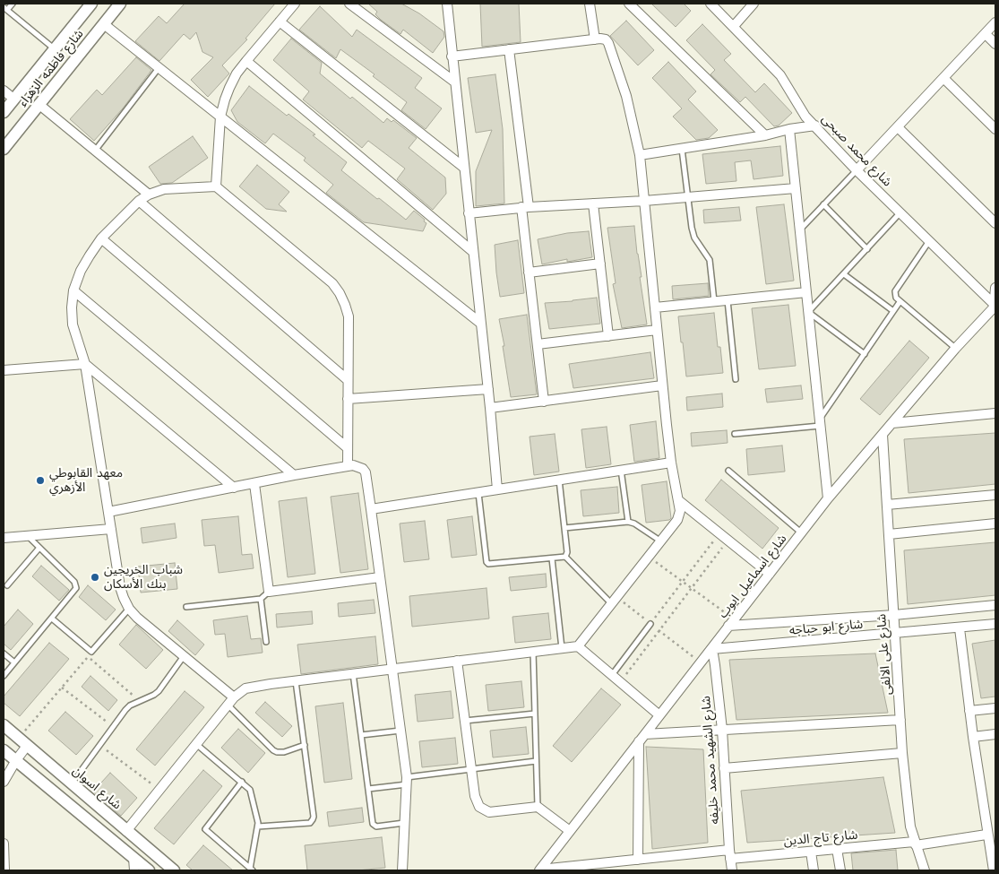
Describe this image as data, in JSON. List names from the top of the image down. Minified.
{"streets":{"street":["شارع فاطمه الزهراء","شارع محمد صبحى","شارع اسماعيل ايوب","شارع ابو حباجه","شارع على الالفى","شارع الشهيد محمد خليفه","شارع اسوان","شارع تاج الدين"]},"crossings":[["شارع محمد صبحى","شارع اسماعيل ايوب"],["شارع اسماعيل ايوب","شارع ابو حباجه"],["شارع اسماعيل ايوب","شارع على الالفى"],["شارع اسماعيل ايوب","شارع الشهيد محمد خليفه"],["شارع اسماعيل ايوب","شارع تاج الدين"],["شارع ابو حباجه","شارع على الالفى"],["شارع ابو حباجه","شارع الشهيد محمد خليفه"],["شارع على الالفى","شارع تاج الدين"],["شارع الشهيد محمد خليفه","شارع تاج الدين"]],"places":["معهد القابوطي الأزهري","شباب الخريجين بنك الأسكان"]}
